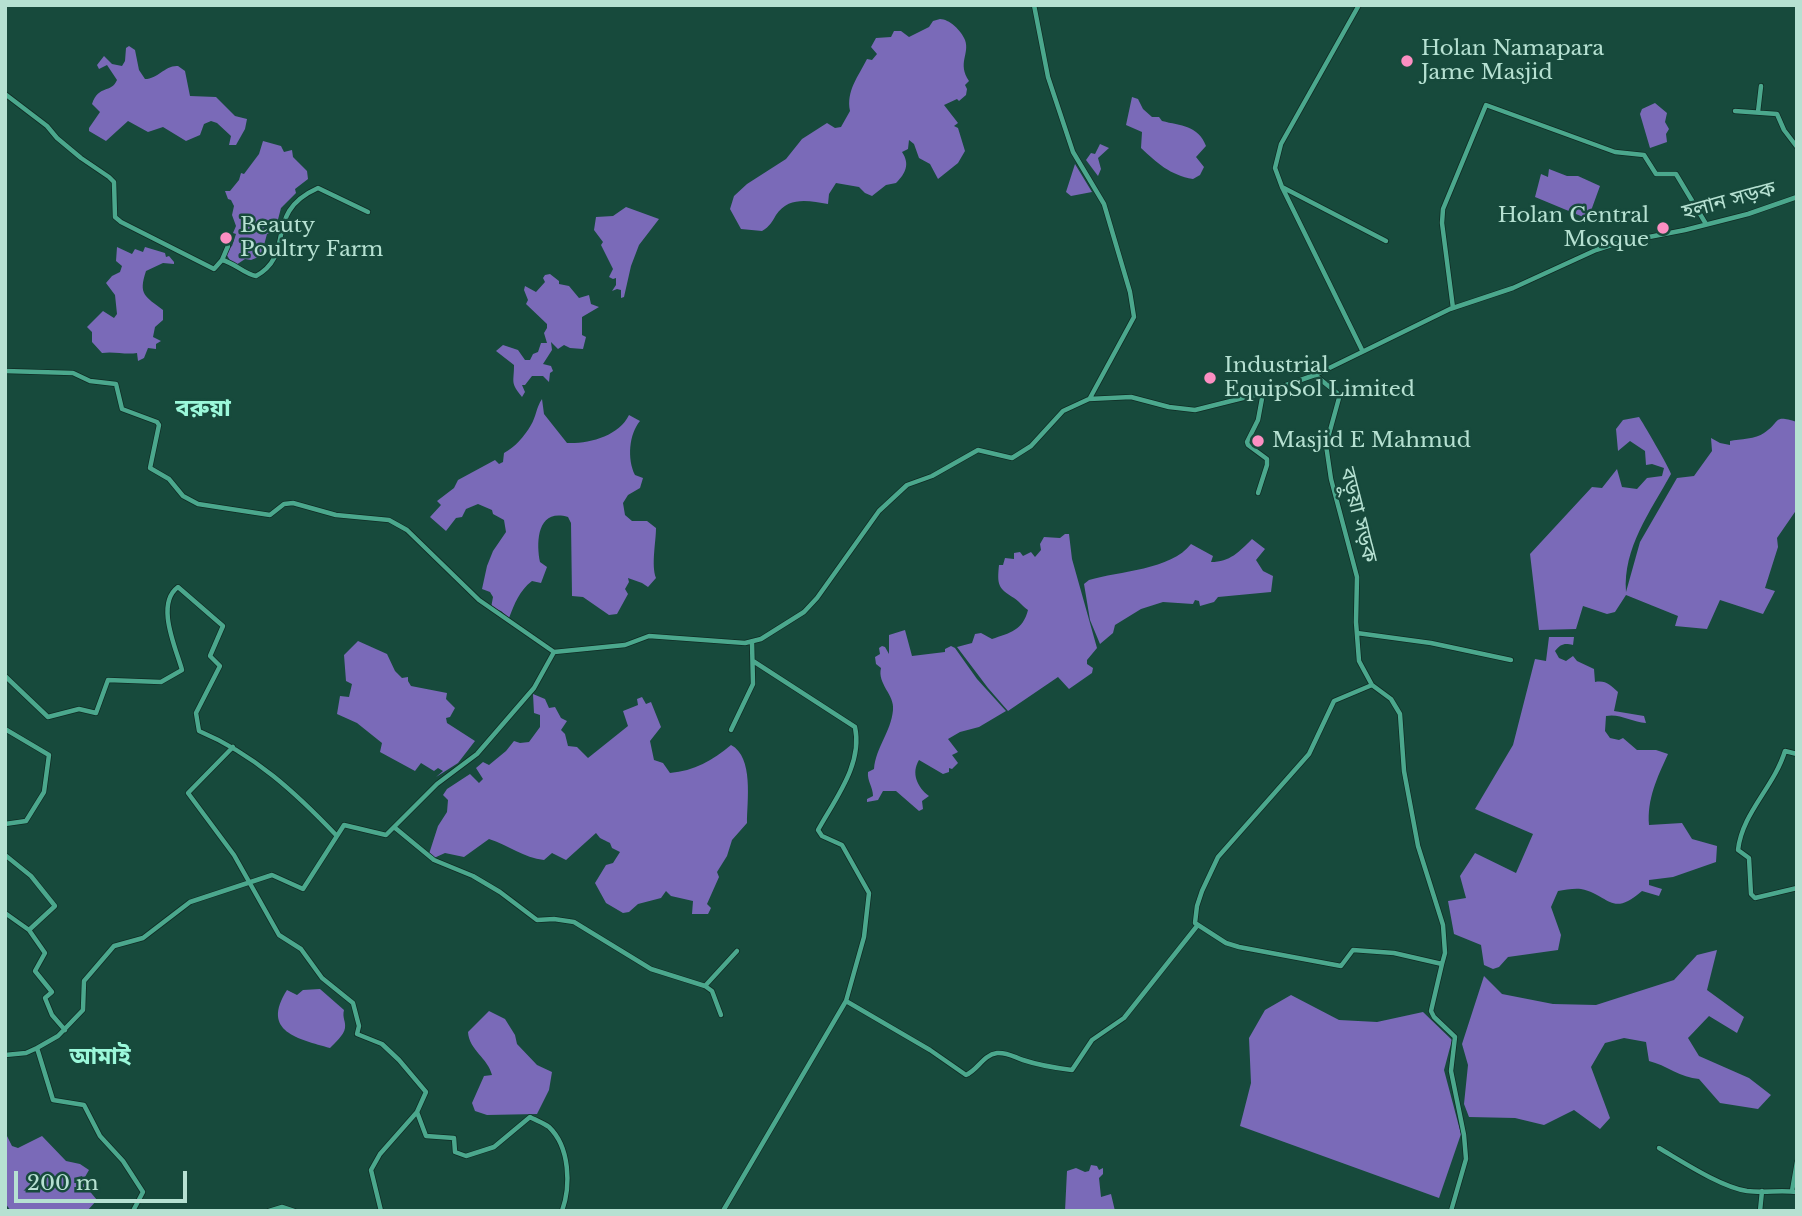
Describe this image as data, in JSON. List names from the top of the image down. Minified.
{"streets":{"street":["হলান সড়ক","বড়ুয়া সড়ক"]},"districts":["বরুয়া","আমাই"],"places":["Holan Namapara Jame Masjid","Holan Central Mosque","Beauty Poultry Farm","Industrial EquipSol Limited","Masjid E Mahmud"],"scale_bar":"200 m"}
